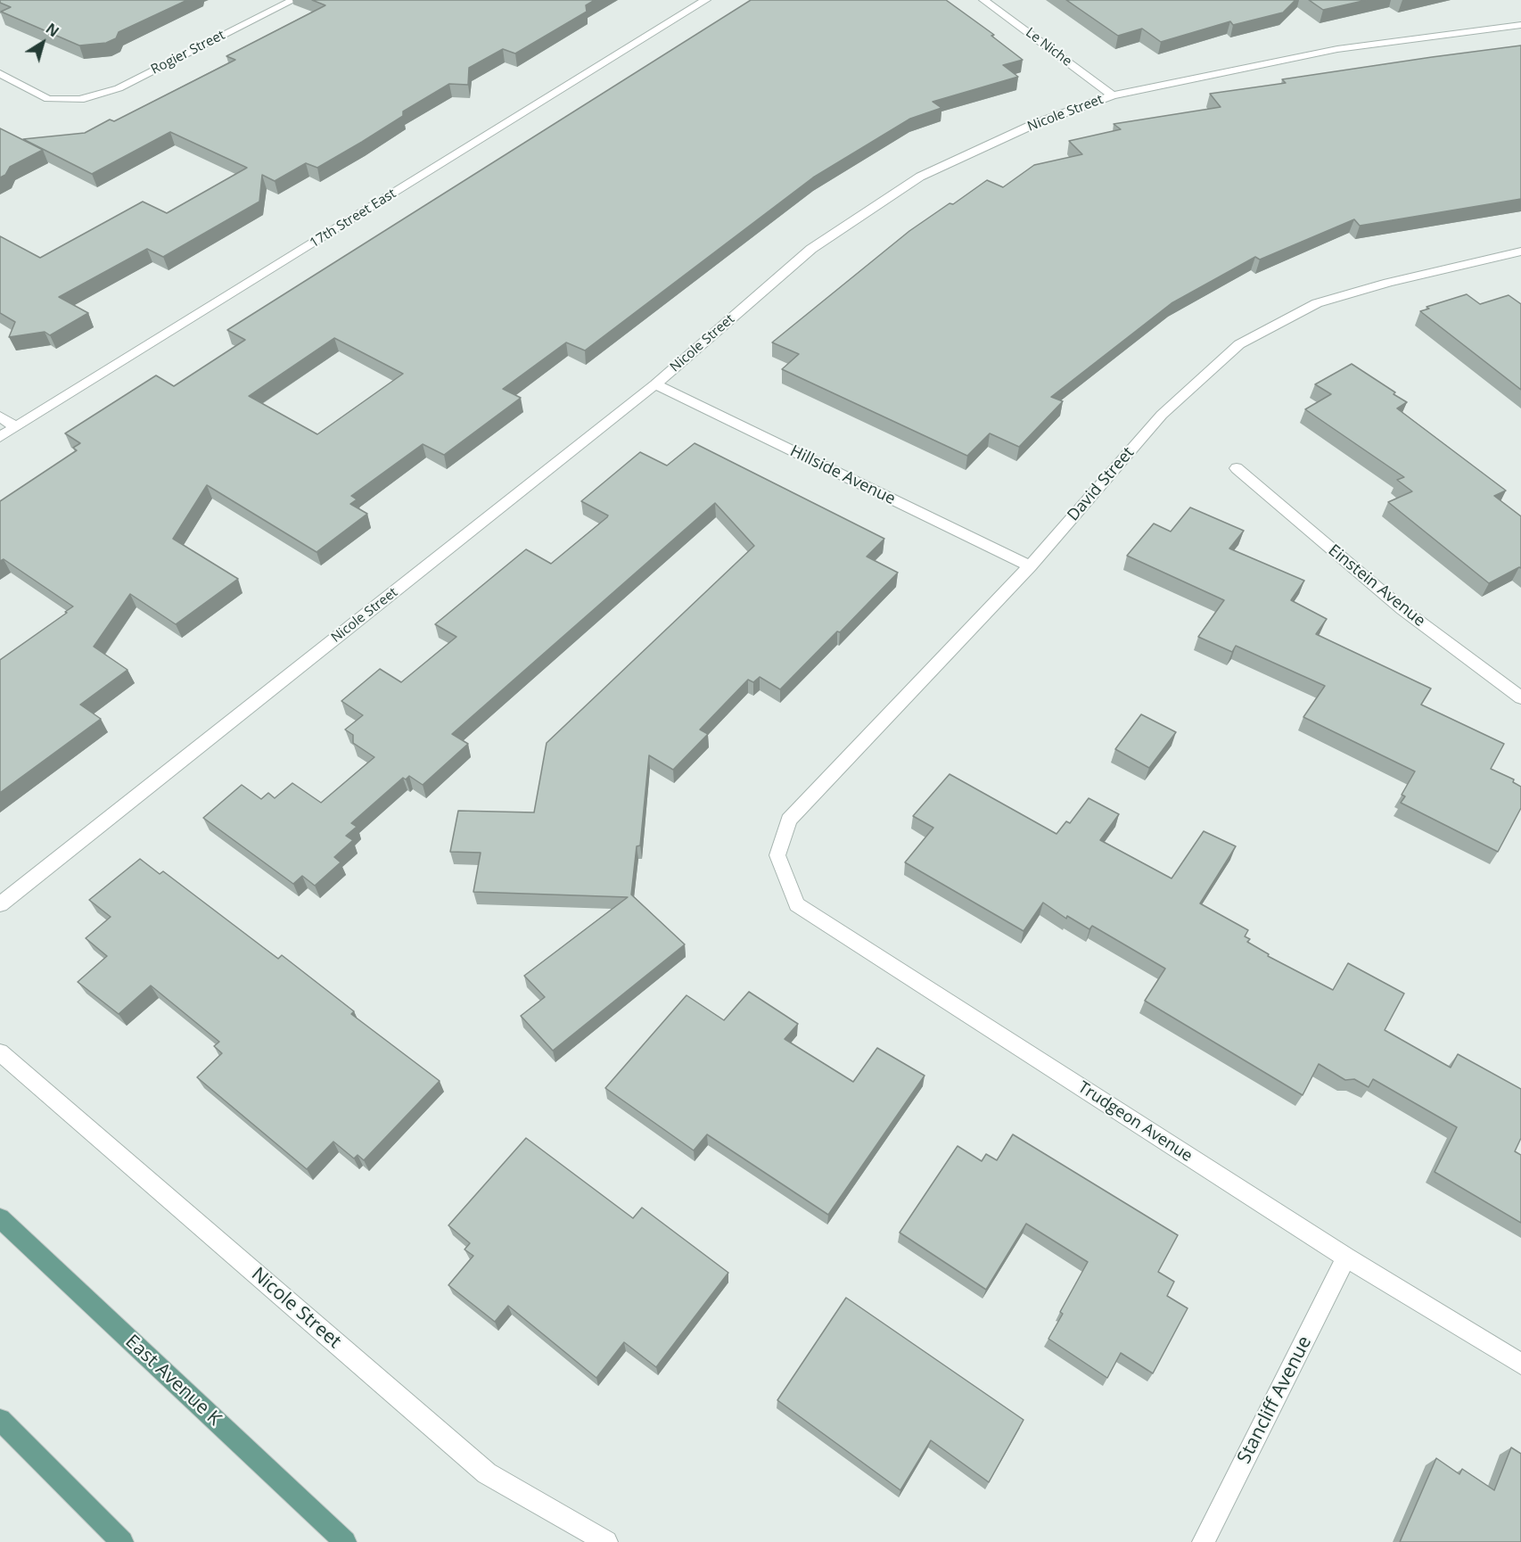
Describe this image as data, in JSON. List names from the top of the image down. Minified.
{"streets":{"main road":["East Avenue K"],"street":["Le Niche","Rogier Street","Nicole Street","17th Street East","Hillside Avenue","David Street","Einstein Avenue","Trudgeon Avenue","Stancliff Avenue"]},"crossings":[["Le Niche","Nicole Street"],["Nicole Street","Hillside Avenue"],["Hillside Avenue","David Street"],["David Street","Trudgeon Avenue"],["Trudgeon Avenue","Stancliff Avenue"]],"north":"top right"}
